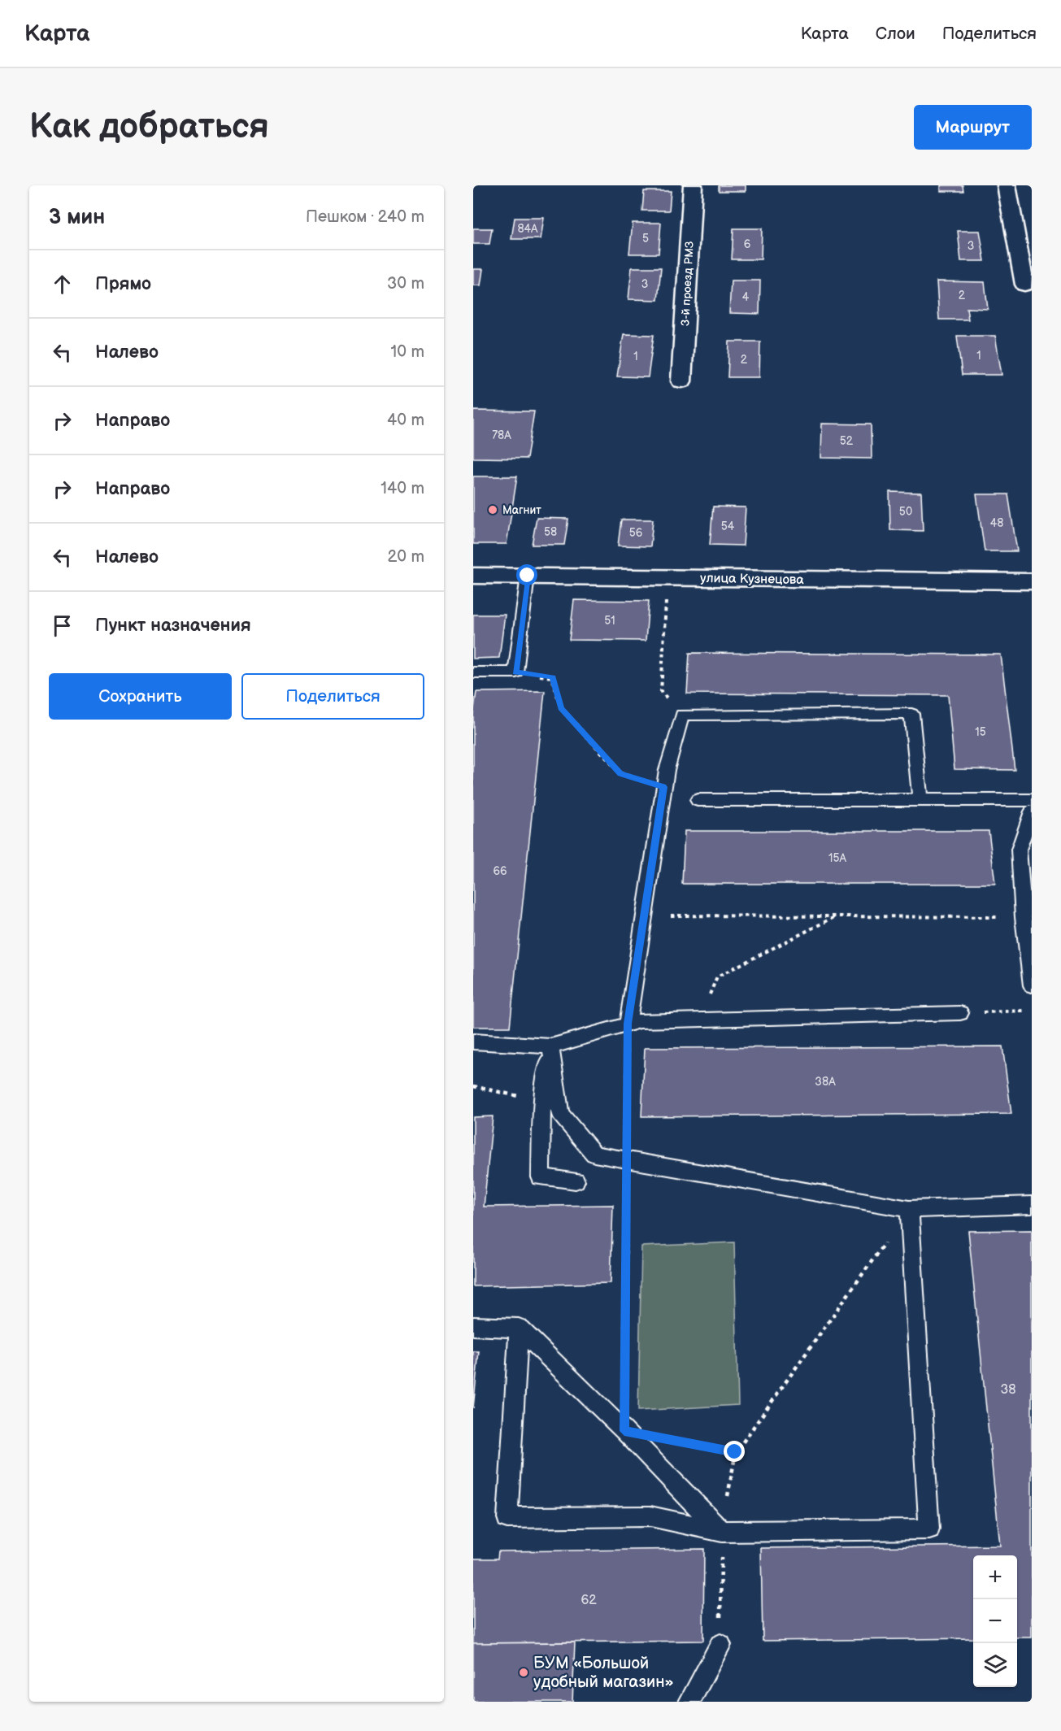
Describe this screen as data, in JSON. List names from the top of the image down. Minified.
{"streets":{"street":["3-й проезд РМЗ","улица Кузнецова"]},"places":["Магнит","БУМ «Большой удобный магазин»"],"house_numbers":["84А","5","6","3","3","2","4","1","1","2","78А","52","50","48","54","58","56","51","15","15А","66","38А","38","62"],"page":{"header":"Карта","nav":["Карта","Слои","Поделиться"],"buttons":["Маршрут",["Сохранить","Поделиться"]],"title":"Как добраться","heading":["3 мин","Пешком · 240 m"],"list":[["Прямо","30 m"],["Налево","10 m"],["Направо","40 m"],["Направо","140 m"],["Налево","20 m"],"Пункт назначения"],"map_buttons":["+","−"]}}
